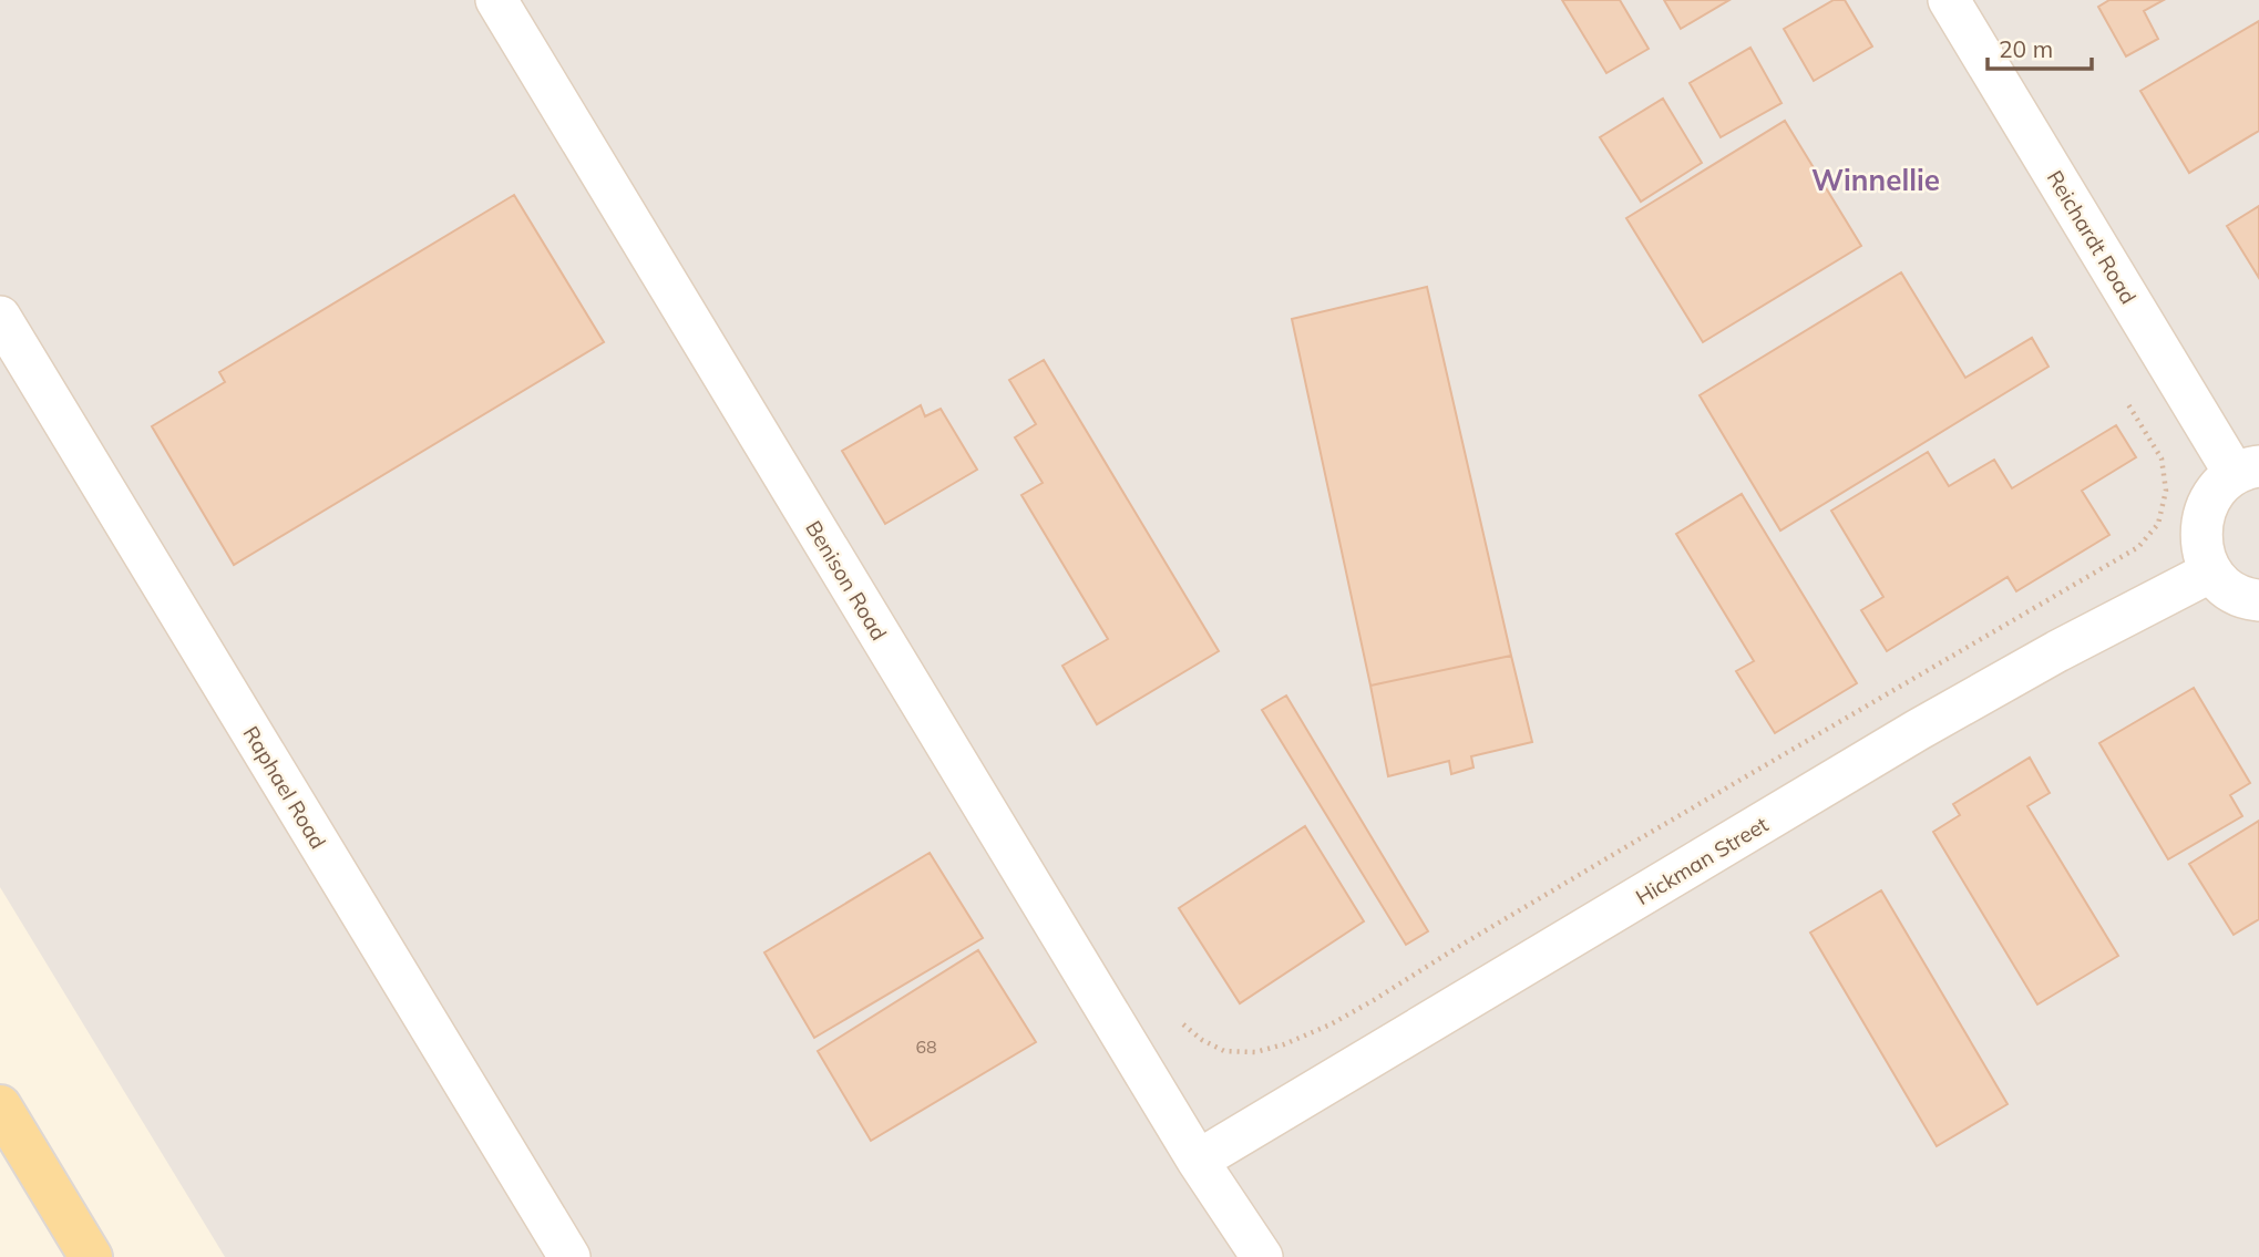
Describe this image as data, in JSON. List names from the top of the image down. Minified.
{"streets":{"street":["Reichardt Road","Benison Road","Raphael Road","Hickman Street"]},"crossings":[["Benison Road","Hickman Street"]],"districts":["Winnellie"],"house_numbers":["68"],"scale_bar":"20 m"}
